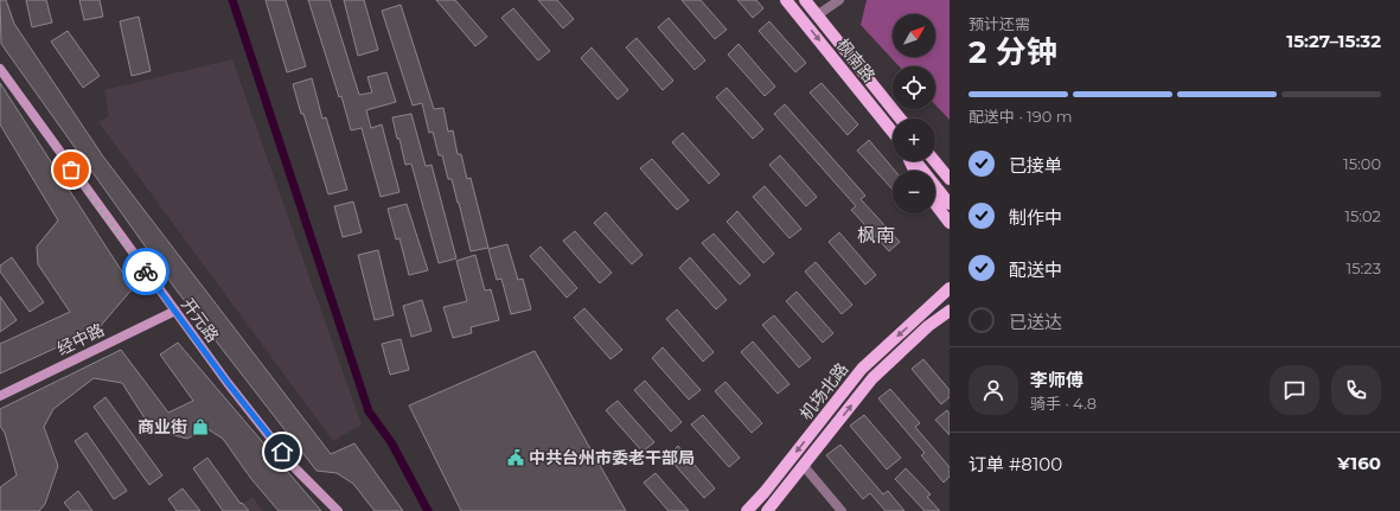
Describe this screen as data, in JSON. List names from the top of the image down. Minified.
{"streets":{"main road":["枫南路","开元路","经中路","机场北路"]},"crossings":[["开元路","经中路"]],"districts":["枫南"],"places":{"shop":["商业街"],"public building":["中共台州市委老干部局"]},"north":"top right","page":{"heading":["2 分钟","预计还需","15:27–15:32"],"panel":["李师傅","骑手 · 4.8","订单 #8100","¥160"],"map_buttons":["+","−"],"bar":"配送中 · 190 m","list":[["已接单","15:00"],["制作中","15:02"],["配送中","15:23"],"已送达"]}}
